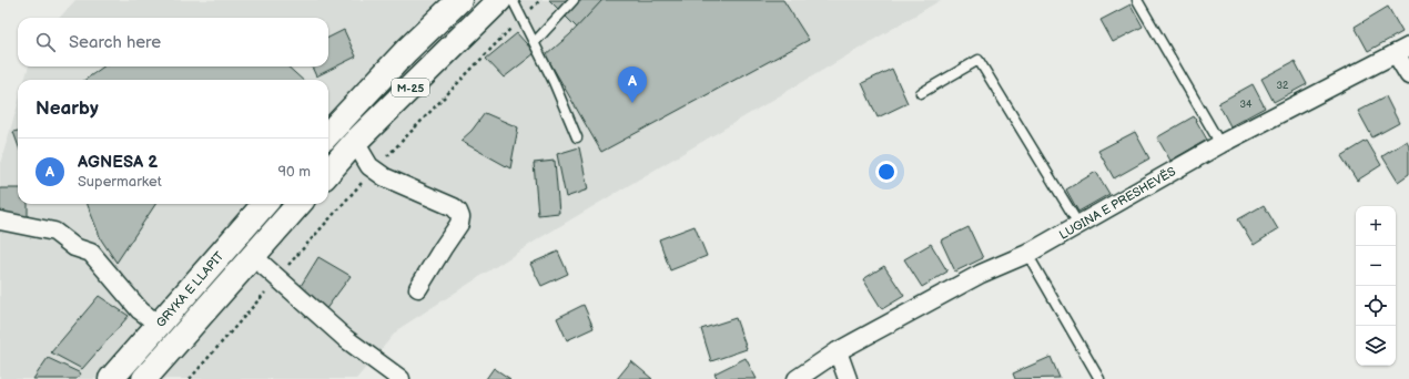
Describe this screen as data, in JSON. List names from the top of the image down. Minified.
{"streets":{"main road":["M-25","GRYKA E LLAPIT"],"street":["LUGINA E PRESHEVËS"]},"house_numbers":["32","34"],"page":{"search":"Search here","pins":"A","heading":"Nearby","list":[{"mark":"A","name":"AGNESA 2","note":"Supermarket","value":"90 m"}],"map_buttons":["+","−"]}}
